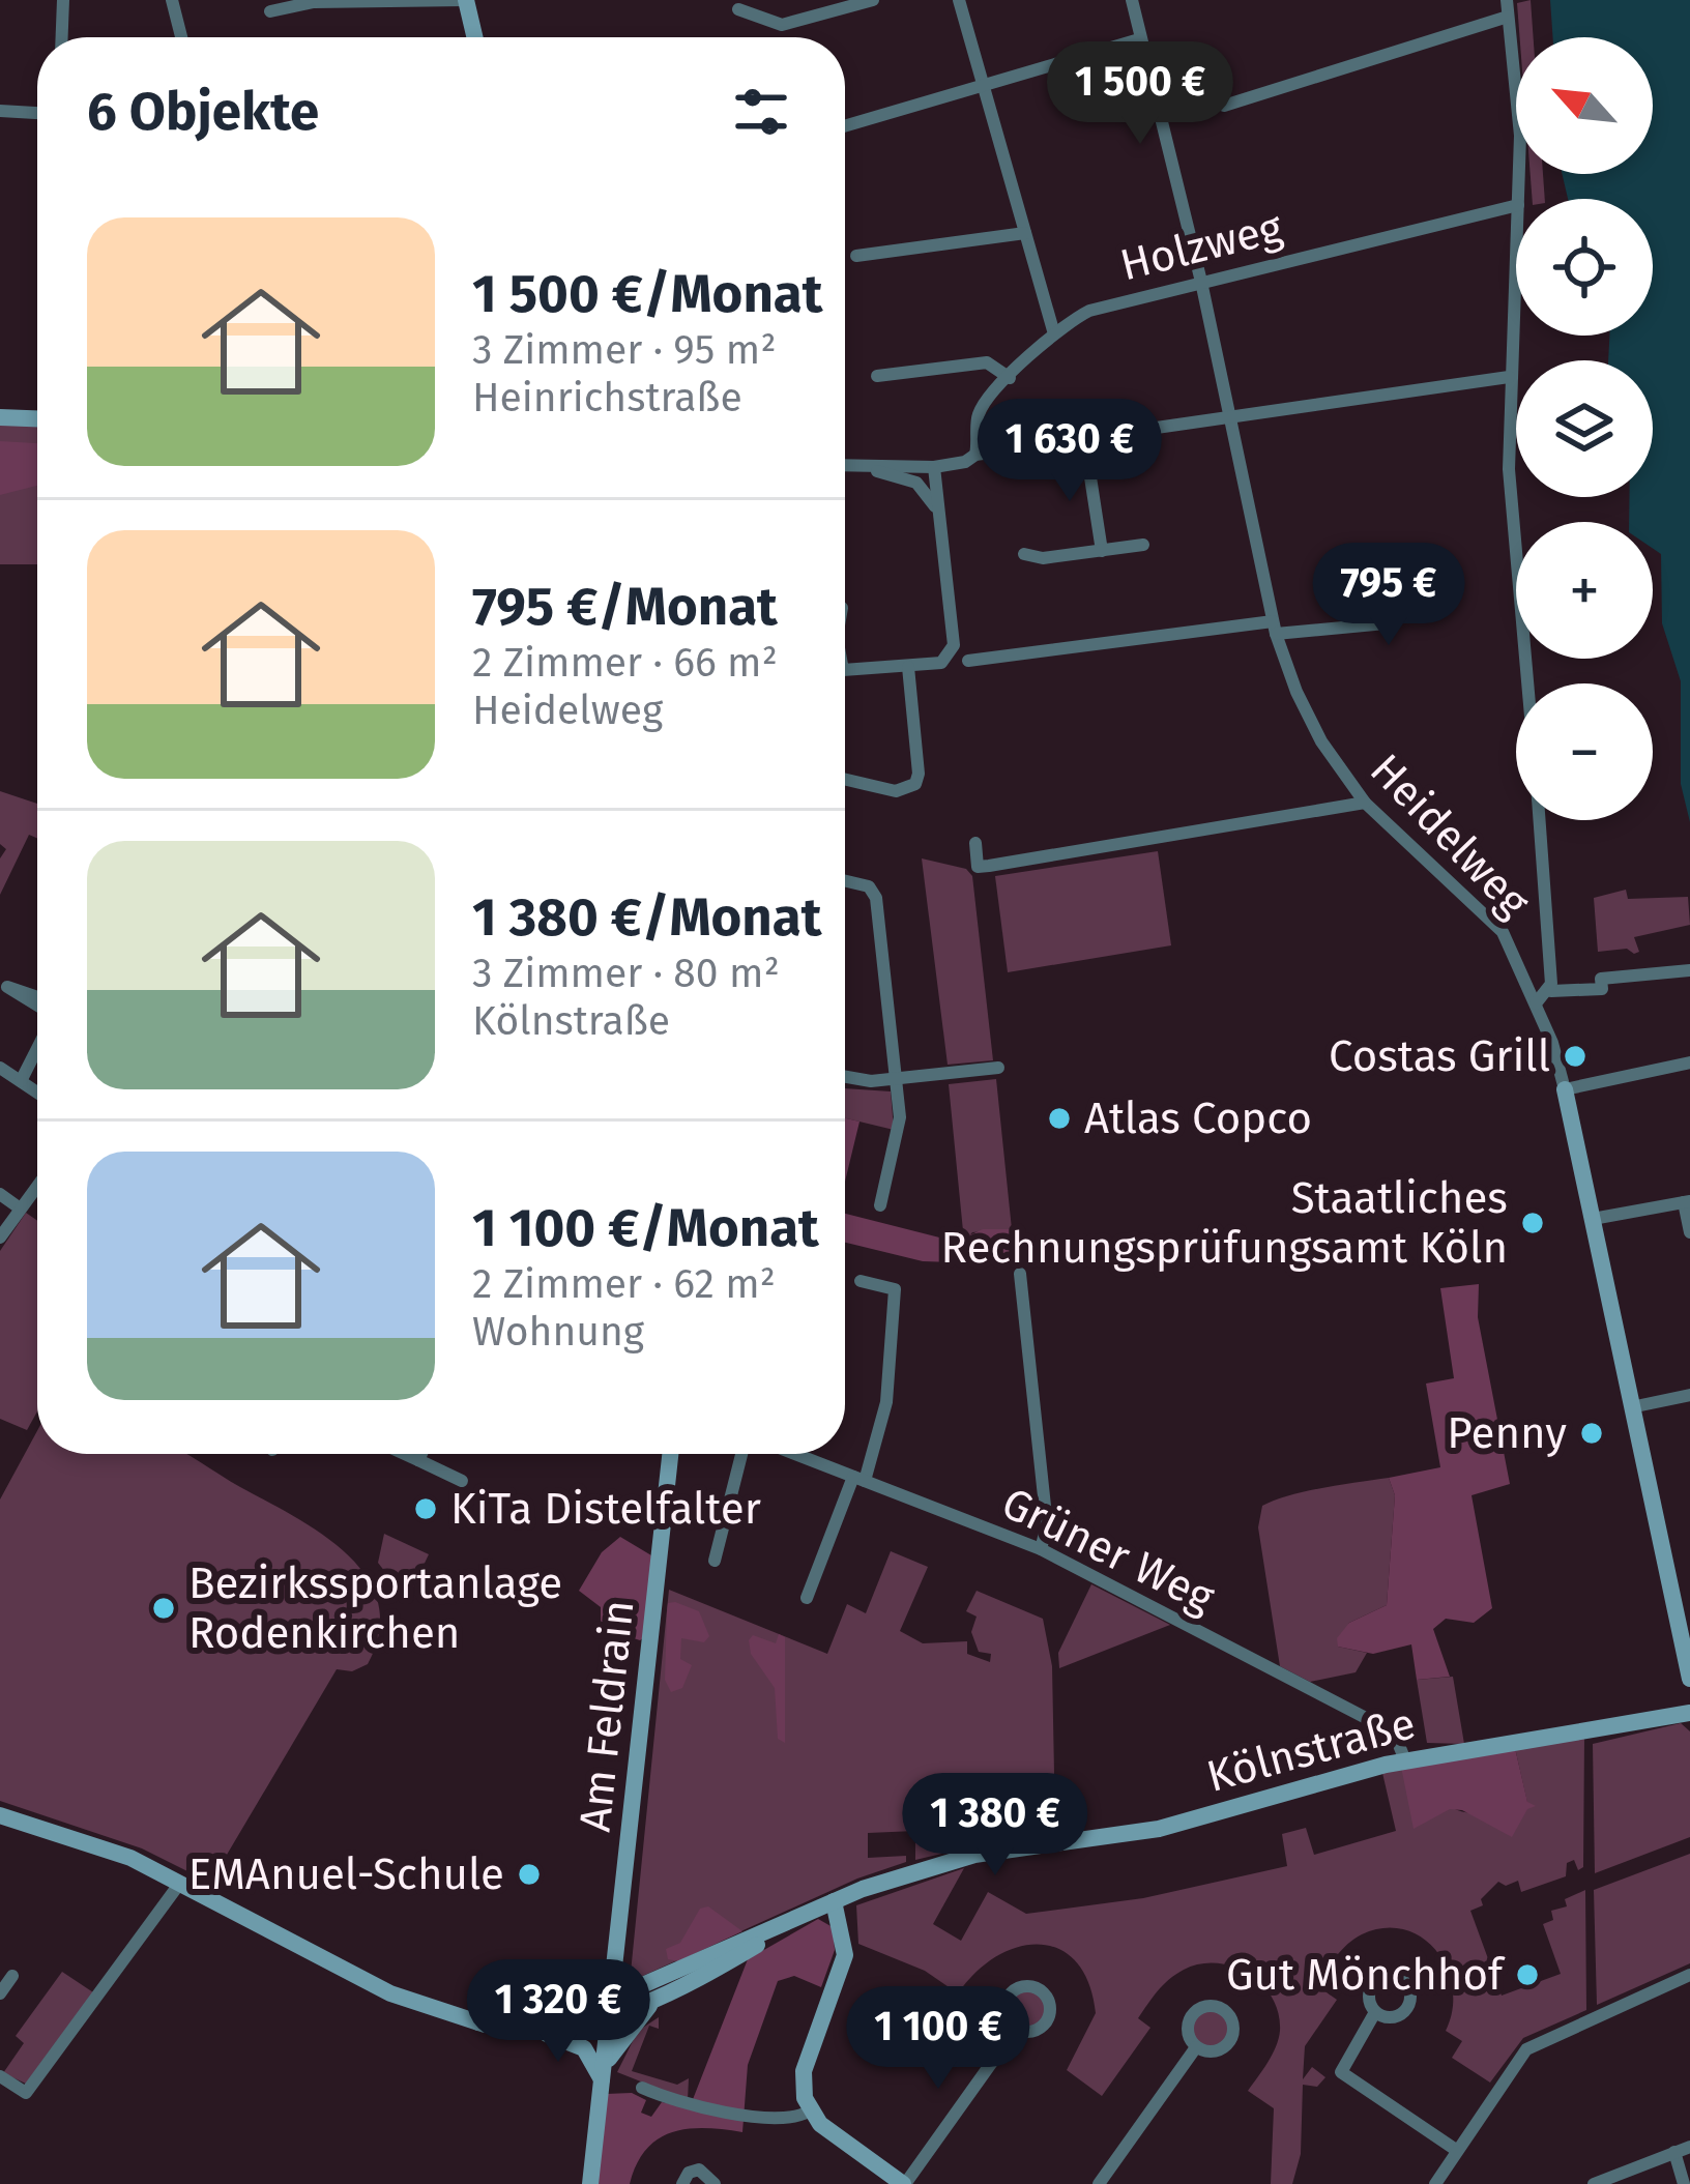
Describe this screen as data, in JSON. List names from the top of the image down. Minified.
{"streets":{"street":["Holzweg","Heidelweg","Grüner Weg","Am Feldrain","Kölnstraße"]},"crossings":[["Holzweg","Heidelweg"],["Grüner Weg","Kölnstraße"],["Am Feldrain","Kölnstraße"]],"places":["Costas Grill","Atlas Copco","Staatliches Rechnungsprüfungsamt Köln","Penny","KiTa Distelfalter","Bezirkssportanlage Rodenkirchen","EMAnuel-Schule","Gut Mönchhof"],"north":"top left","page":{"map_buttons":["+","−"],"heading":"6 Objekte","price":["1 500 €","1 630 €","795 €","1 380 €","1 320 €","1 100 €"],"list":[{"name":"1 500 €/Monat","note":"3 Zimmer · 95 m² · Heinrichstraße"},{"name":"795 €/Monat","note":"2 Zimmer · 66 m² · Heidelweg"},{"name":"1 380 €/Monat","note":"3 Zimmer · 80 m² · Kölnstraße"},{"name":"1 100 €/Monat","note":"2 Zimmer · 62 m² · Wohnung"}]}}
